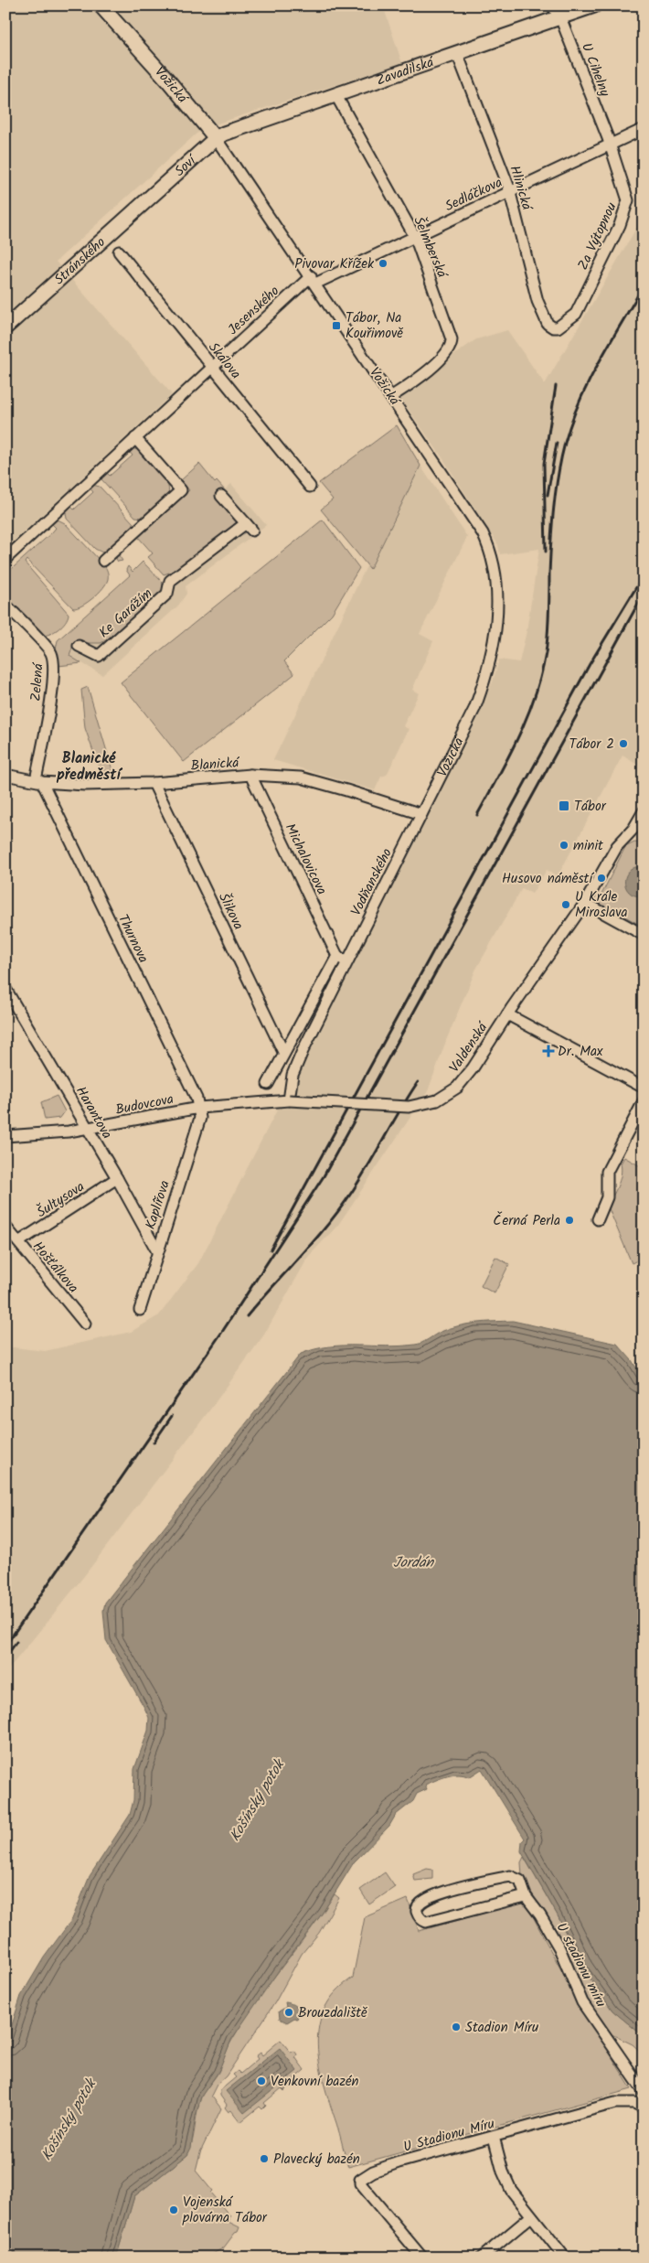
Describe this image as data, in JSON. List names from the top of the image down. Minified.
{"streets":{"main road":["Zavadilská","Vožická","Soví","Stránského"],"street":["U Cihelny","Hlinická","Sedláčkova","Za Výtopnou","Šelmberská","Jesenského","Skálova","Ke Garážím","Zelená","Blanická","Michalovicova","Vodňanského","Šlikova","Thurnova","Valdenská","Budovcova","Harantova","Šultysova","Kaplířova","Hošťálkova","U stadionu míru","U Stadionu Míru"]},"crossings":[["U Cihelny","Zavadilská"],["U Cihelny","Sedláčkova"],["U Cihelny","Za Výtopnou"],["Zavadilská","Vožická"],["Zavadilská","Soví"],["Zavadilská","Hlinická"],["Zavadilská","Šelmberská"],["Vožická","Soví"],["Vožická","Sedláčkova"],["Vožická","Šelmberská"],["Vožická","Jesenského"],["Vožická","Blanická"],["Vožická","Vodňanského"],["Soví","Stránského"],["Hlinická","Sedláčkova"],["Hlinická","Za Výtopnou"],["Sedláčkova","Za Výtopnou"],["Sedláčkova","Šelmberská"],["Sedláčkova","Jesenského"],["Jesenského","Skálova"],["Zelená","Blanická"],["Zelená","Thurnova"],["Blanická","Michalovicova"],["Blanická","Vodňanského"],["Blanická","Šlikova"],["Blanická","Thurnova"],["Michalovicova","Vodňanského"],["Vodňanského","Šlikova"],["Vodňanského","Valdenská"],["Vodňanského","Budovcova"],["Thurnova","Budovcova"],["Thurnova","Kaplířova"],["Valdenská","Budovcova"],["Budovcova","Harantova"],["Budovcova","Kaplířova"],["Harantova","Šultysova"],["Harantova","Kaplířova"],["Šultysova","Hošťálkova"]],"districts":["Blanické předměstí"],"water":["Jordán","Košínský potok"],"places":{"other":["Pivovar Křížek","Tábor 2","minit","Husovo náměstí","U Krále Miroslava","Černá Perla","Brouzdaliště","Stadion Míru","Venkovní bazén","Plavecký bazén","Vojenská plovárna Tábor"],"transit":["Tábor, Na Kouřimově","Tábor"],"health":["Dr. Max"]}}
